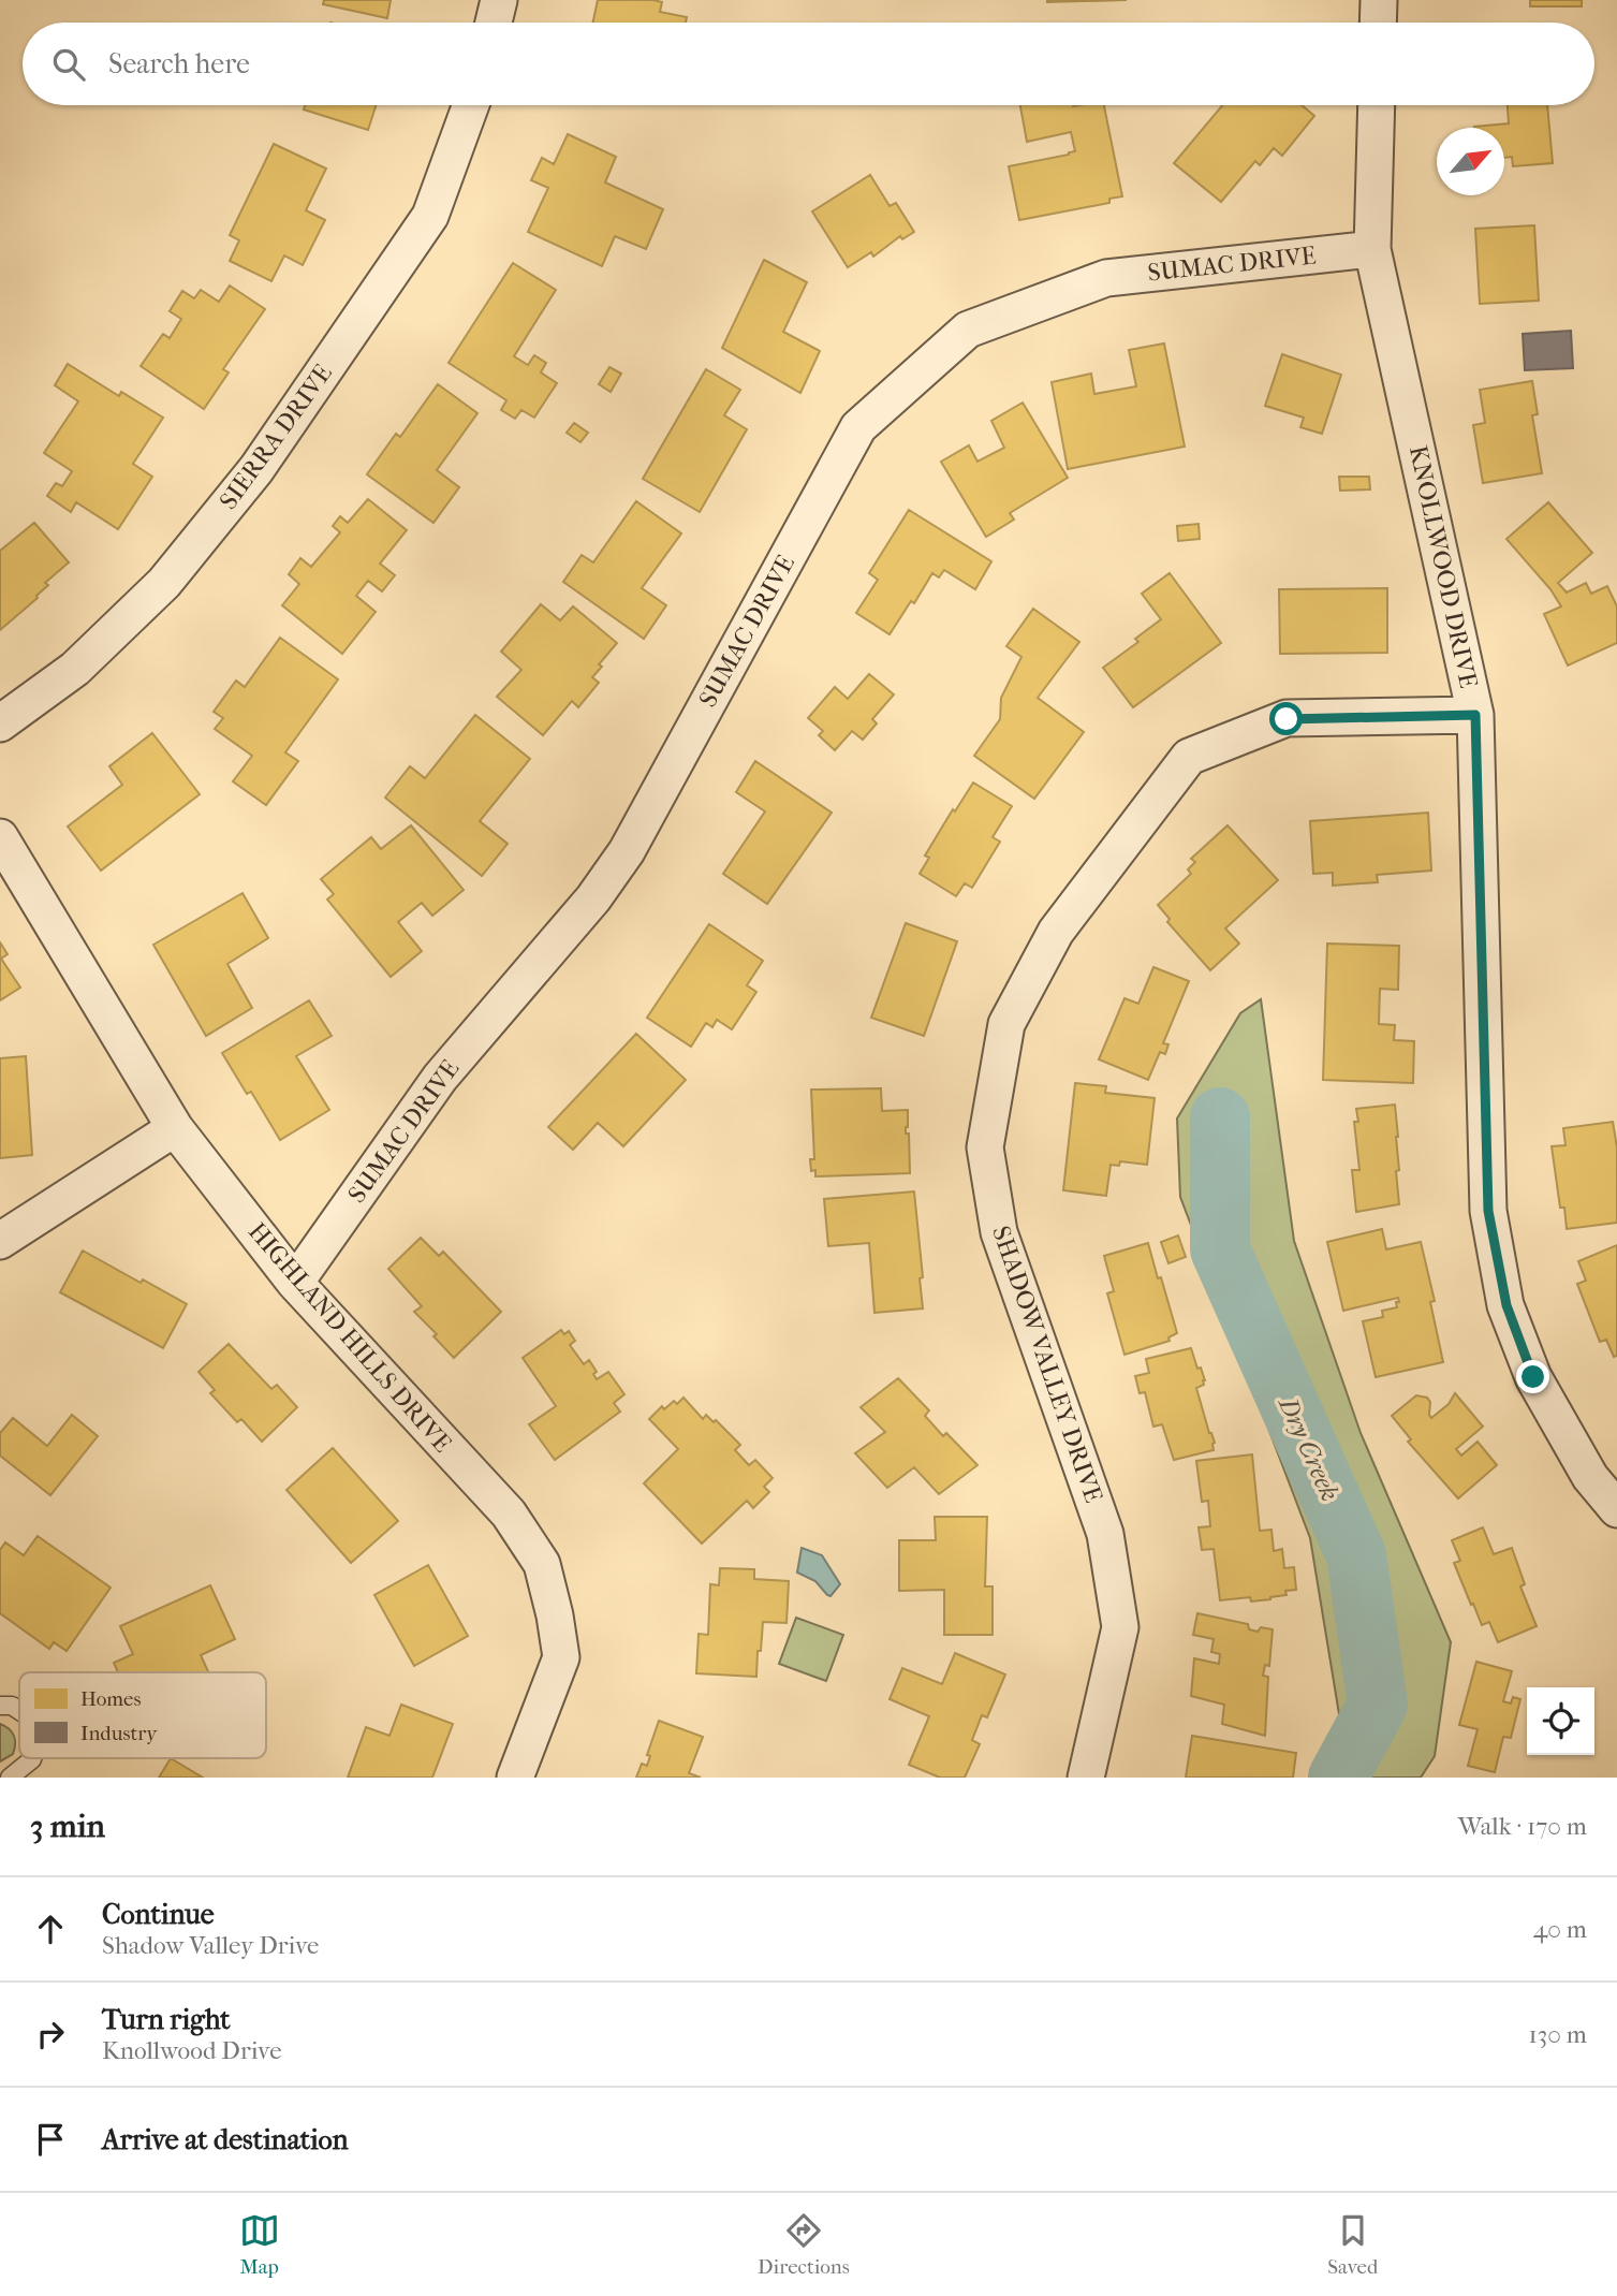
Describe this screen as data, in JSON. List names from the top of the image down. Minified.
{"streets":{"street":["SUMAC DRIVE","SIERRA DRIVE","KNOLLWOOD DRIVE","HIGHLAND HILLS DRIVE","SHADOW VALLEY DRIVE"]},"crossings":[["SUMAC DRIVE","KNOLLWOOD DRIVE"],["SUMAC DRIVE","HIGHLAND HILLS DRIVE"],["KNOLLWOOD DRIVE","SHADOW VALLEY DRIVE"]],"water":["Dry Creek"],"legend":["Homes","Industry"],"north":"top right","page":{"search":"Search here","heading":["3 min","Walk · 170 m"],"list":[["Continue","Shadow Valley Drive","40 m"],["Turn right","Knollwood Drive","130 m"],"Arrive at destination"],"nav":["Map","Directions","Saved"]}}
